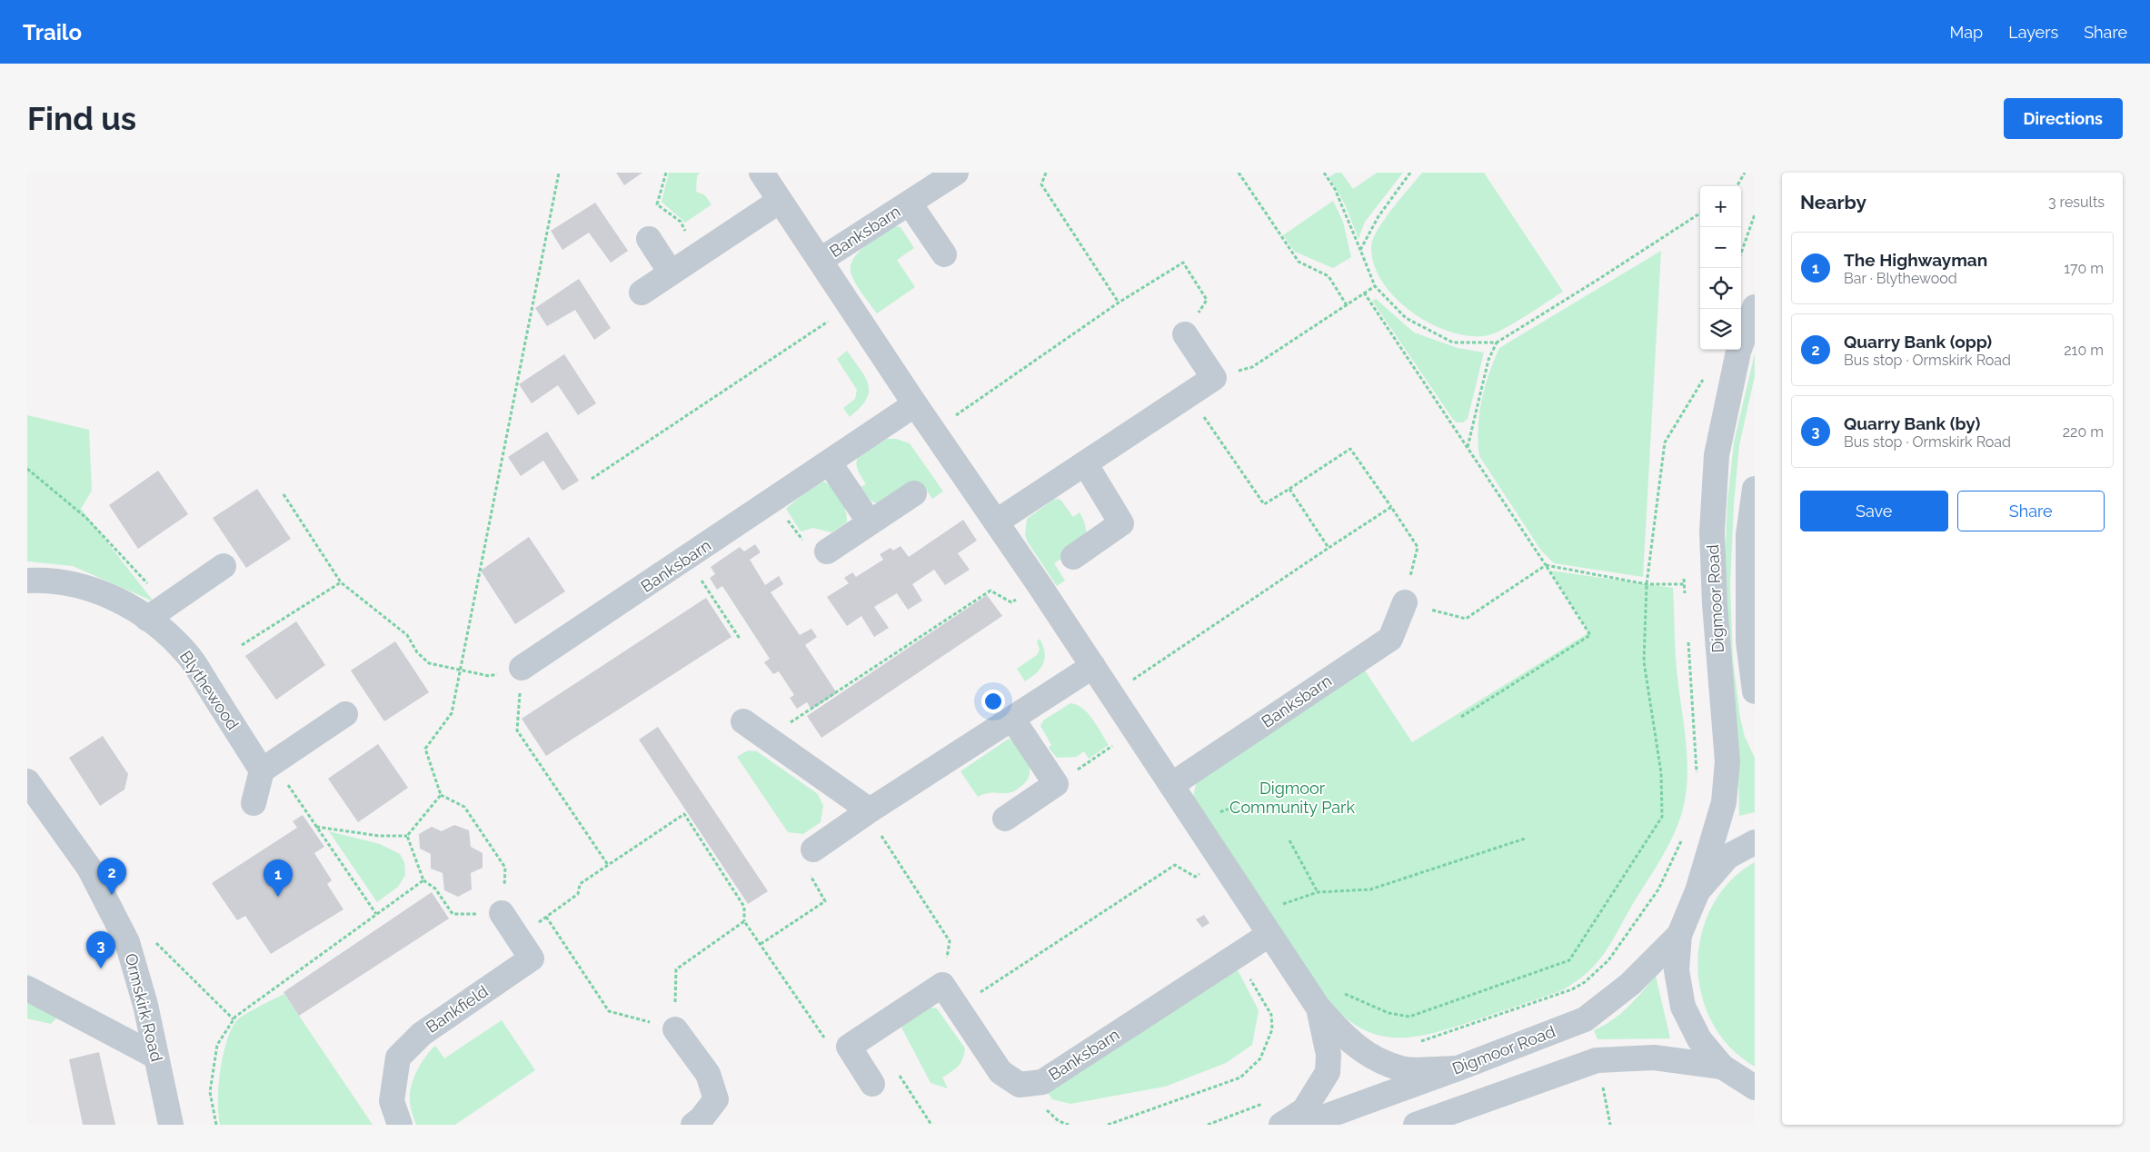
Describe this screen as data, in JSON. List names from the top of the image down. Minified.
{"streets":{"street":["Banksbarn","Digmoor Road","Blythewood","Ormskirk Road","Bankfield"]},"crossings":[["Banksbarn","Digmoor Road"]],"parks":["Digmoor Community Park"],"page":{"header":"Trailo","nav":["Map","Layers","Share"],"buttons":["Directions",["Save","Share"]],"title":"Find us","heading":["Nearby","3 results"],"map_buttons":["+","−"],"list":[{"mark":"1","name":"The Highwayman","note":"Bar · Blythewood","value":"170 m"},{"mark":"2","name":"Quarry Bank (opp)","note":"Bus stop · Ormskirk Road","value":"210 m"},{"mark":"3","name":"Quarry Bank (by)","note":"Bus stop · Ormskirk Road","value":"220 m"}],"pins":["2","1","3"]}}
